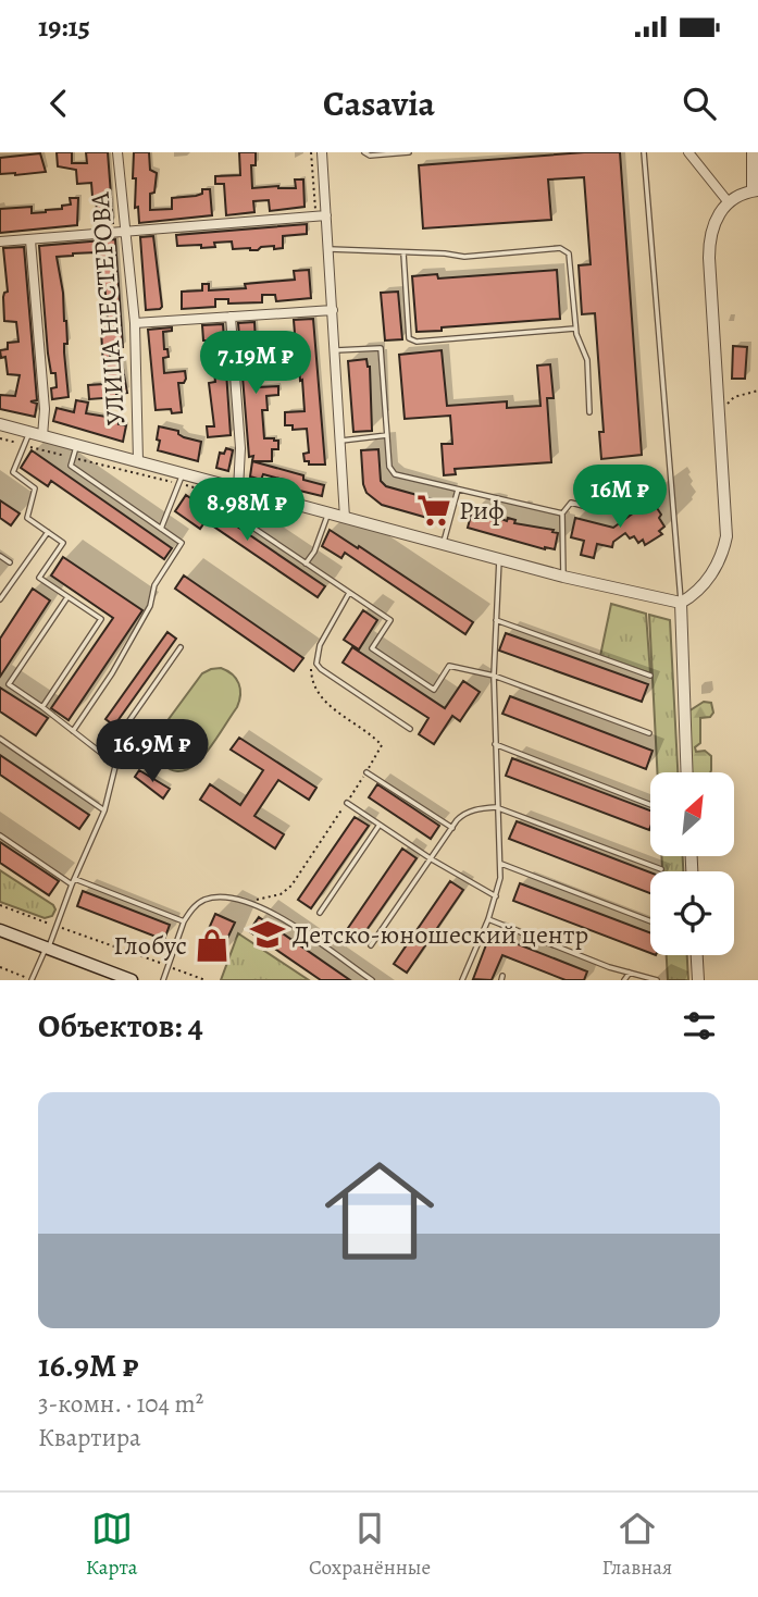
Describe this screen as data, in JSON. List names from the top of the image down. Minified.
{"streets":{"street":["УЛИЦА НЕСТЕРОВА"]},"places":{"supermarket":["Риф"],"school or university":["Детско-юношеский центр"],"shop":["Глобус"]},"north":"top right","page":{"status":"19:15","header":"Casavia","price":["7.19M ₽","16M ₽","8.98M ₽","16.9M ₽"],"heading":"Объектов: 4","list":[{"name":"16.9M ₽","note":"3-комн. · 104 m² · Квартира"}],"tabs":["Карта","Сохранённые","Главная"]}}
